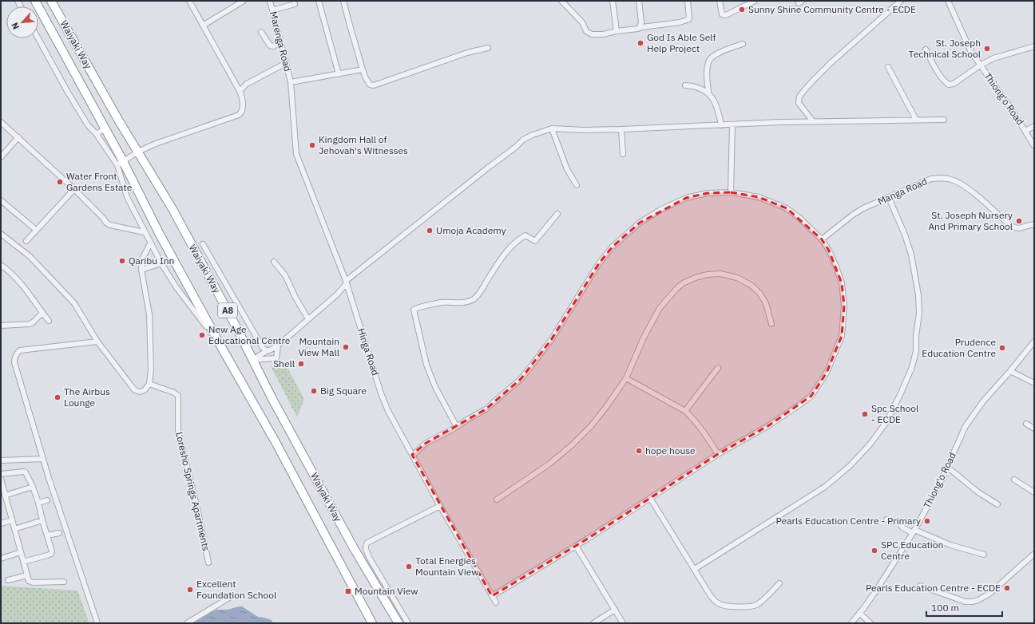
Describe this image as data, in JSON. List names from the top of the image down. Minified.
{"streets":{"highway":["Waiyaki Way","A8"],"street":["Marenga Road","Thiong'o Road","Manga Road","Hinga Road","Loresho Springs Apartments"]},"crossings":[["Marenga Road","Hinga Road"]],"places":{"other":["Sunny Shine Community Centre - ECDE","God Is Able Self Help Project","St. Joseph Technical School","Kingdom Hall of Jehovah's Witnesses","Water Front Gardens Estate","St. Joseph Nursery And Primary School","Umoja Academy","Qaribu Inn","New Age Educational Centre","Mountain View Mall","Prudence Education Centre","Shell","Big Square","The Airbus Lounge","Spc School - ECDE","hope house","Pearls Education Centre - Primary","SPC Education Centre","Total Energies Mountain View","Pearls Education Centre - ECDE","Excellent Foundation School"],"transit":["Mountain View"]},"scale_bar":"100 m","north":"bottom left"}
